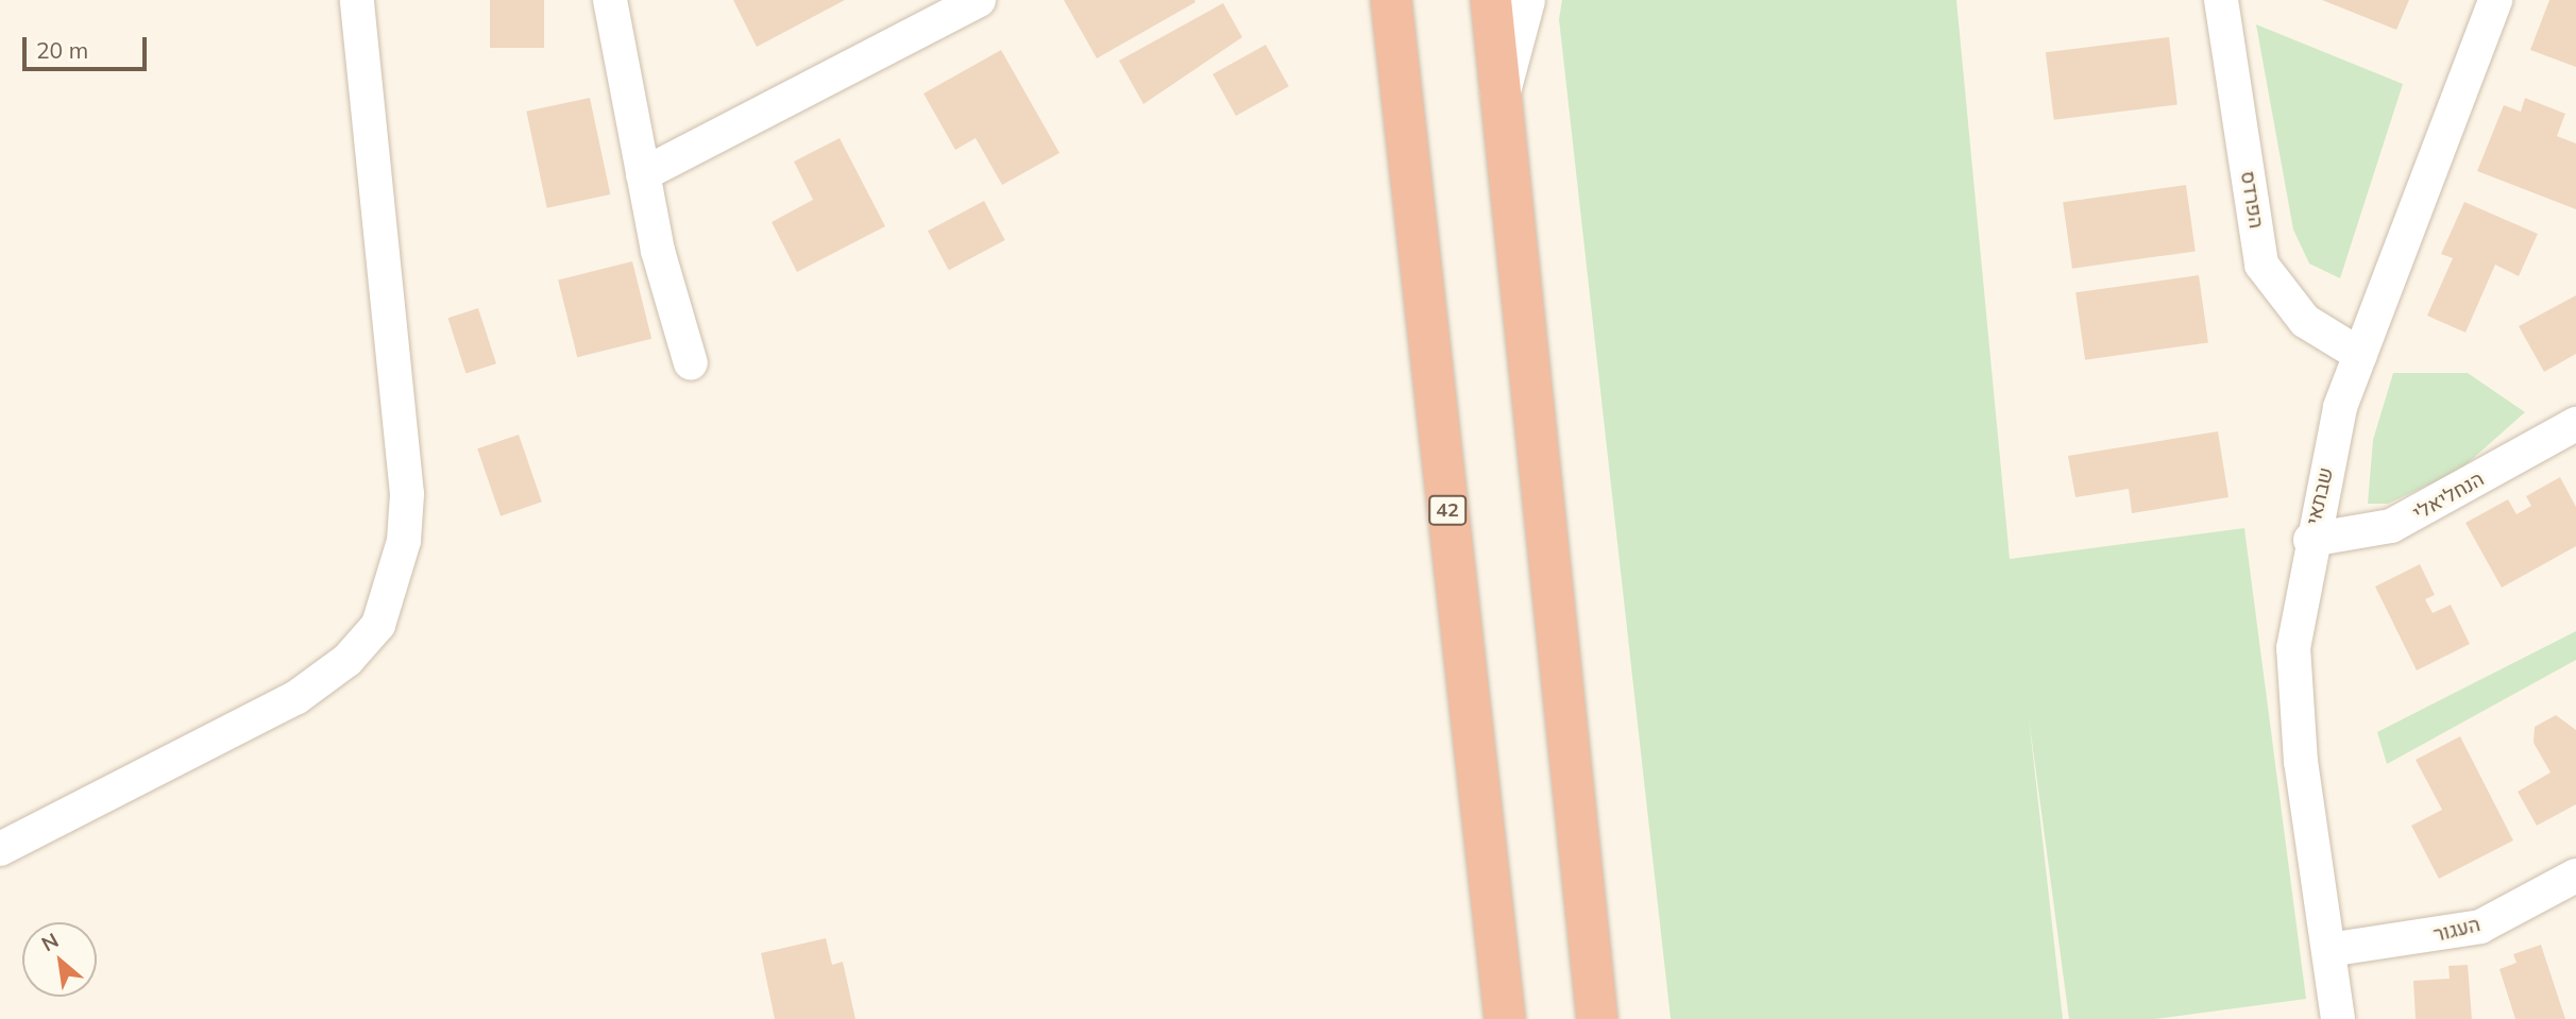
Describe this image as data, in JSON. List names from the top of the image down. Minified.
{"streets":{"highway":["42"],"street":["הפרדס","שבתאי","הנחליאלי","העגור"]},"crossings":[["הפרדס","שבתאי"],["שבתאי","הנחליאלי"],["שבתאי","העגור"]],"scale_bar":"20 m","north":"top left"}
